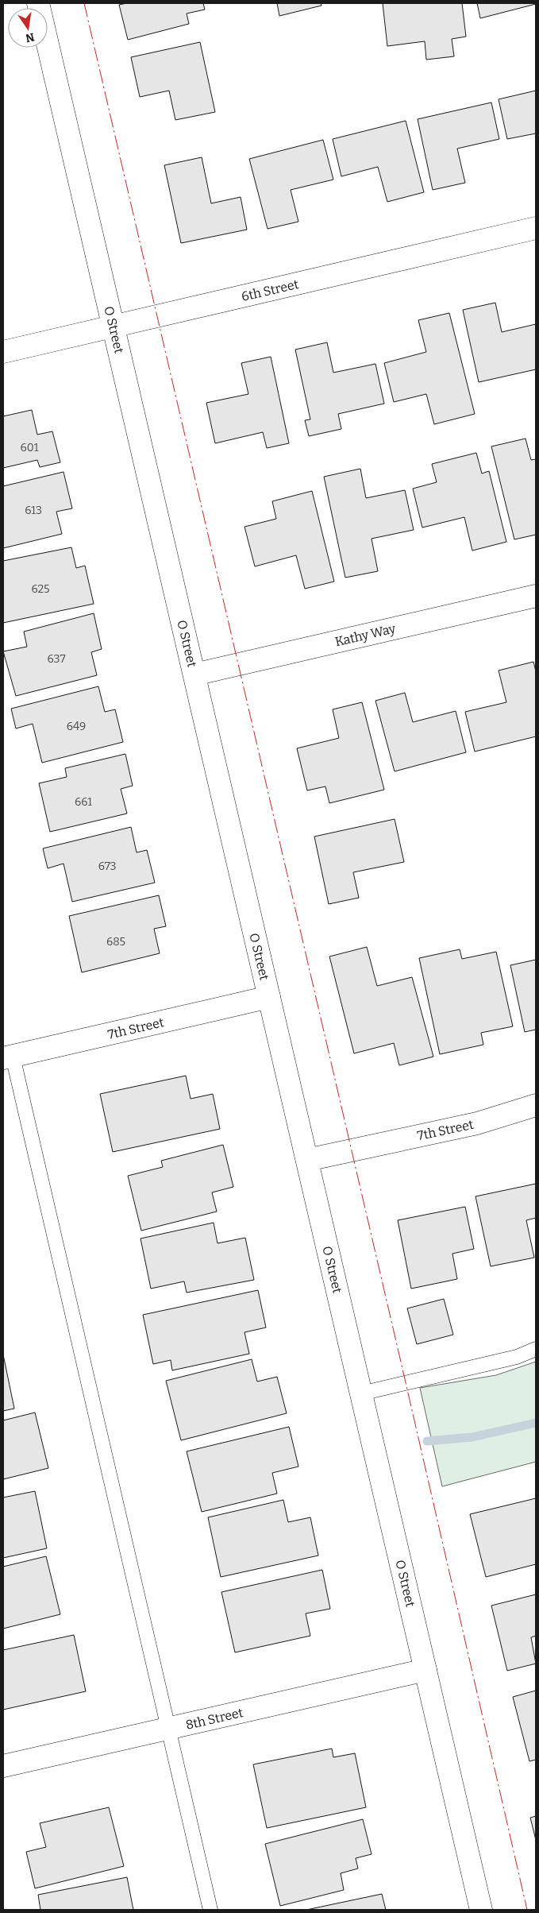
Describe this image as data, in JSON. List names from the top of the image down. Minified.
{"streets":{"street":["6th Street","O Street","Kathy Way","7th Street","8th Street"]},"crossings":[["6th Street","O Street"],["O Street","Kathy Way"],["O Street","7th Street"],["O Street","8th Street"]],"house_numbers":["601","613","625","637","649","661","673","685"],"north":"bottom"}
